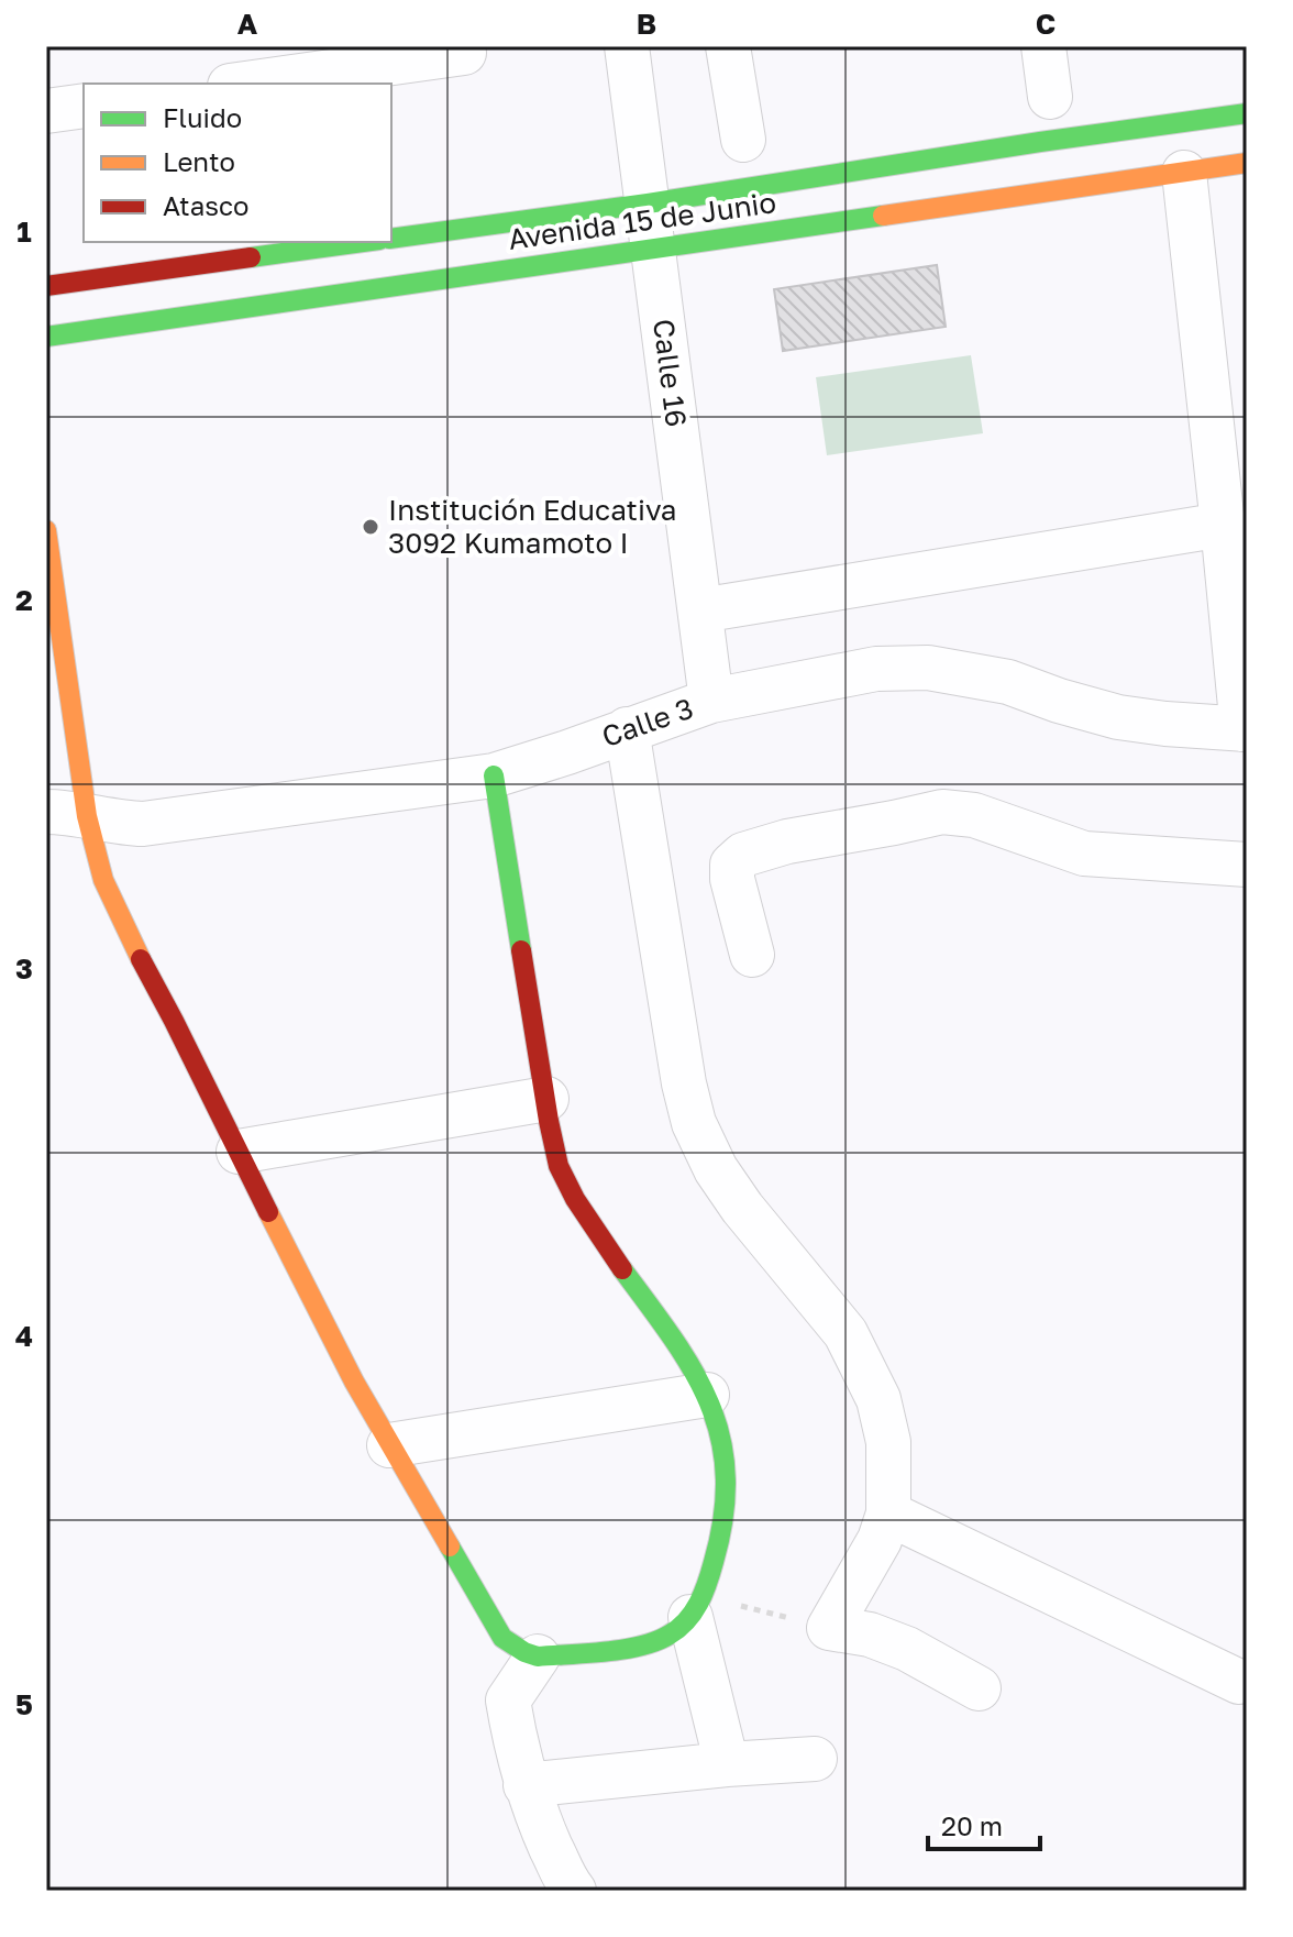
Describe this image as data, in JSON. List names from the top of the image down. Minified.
{"streets":{"street":["Avenida 15 de Junio","Calle 16","Calle 3"]},"crossings":[["Avenida 15 de Junio","Calle 16"],["Calle 16","Calle 3"]],"places":["Institución Educativa 3092 Kumamoto I"],"legend":["Fluido","Lento","Atasco"],"scale_bar":"20 m","grid":{"columns":["A","B","C"],"rows":["1","2","3","4","5"]}}
